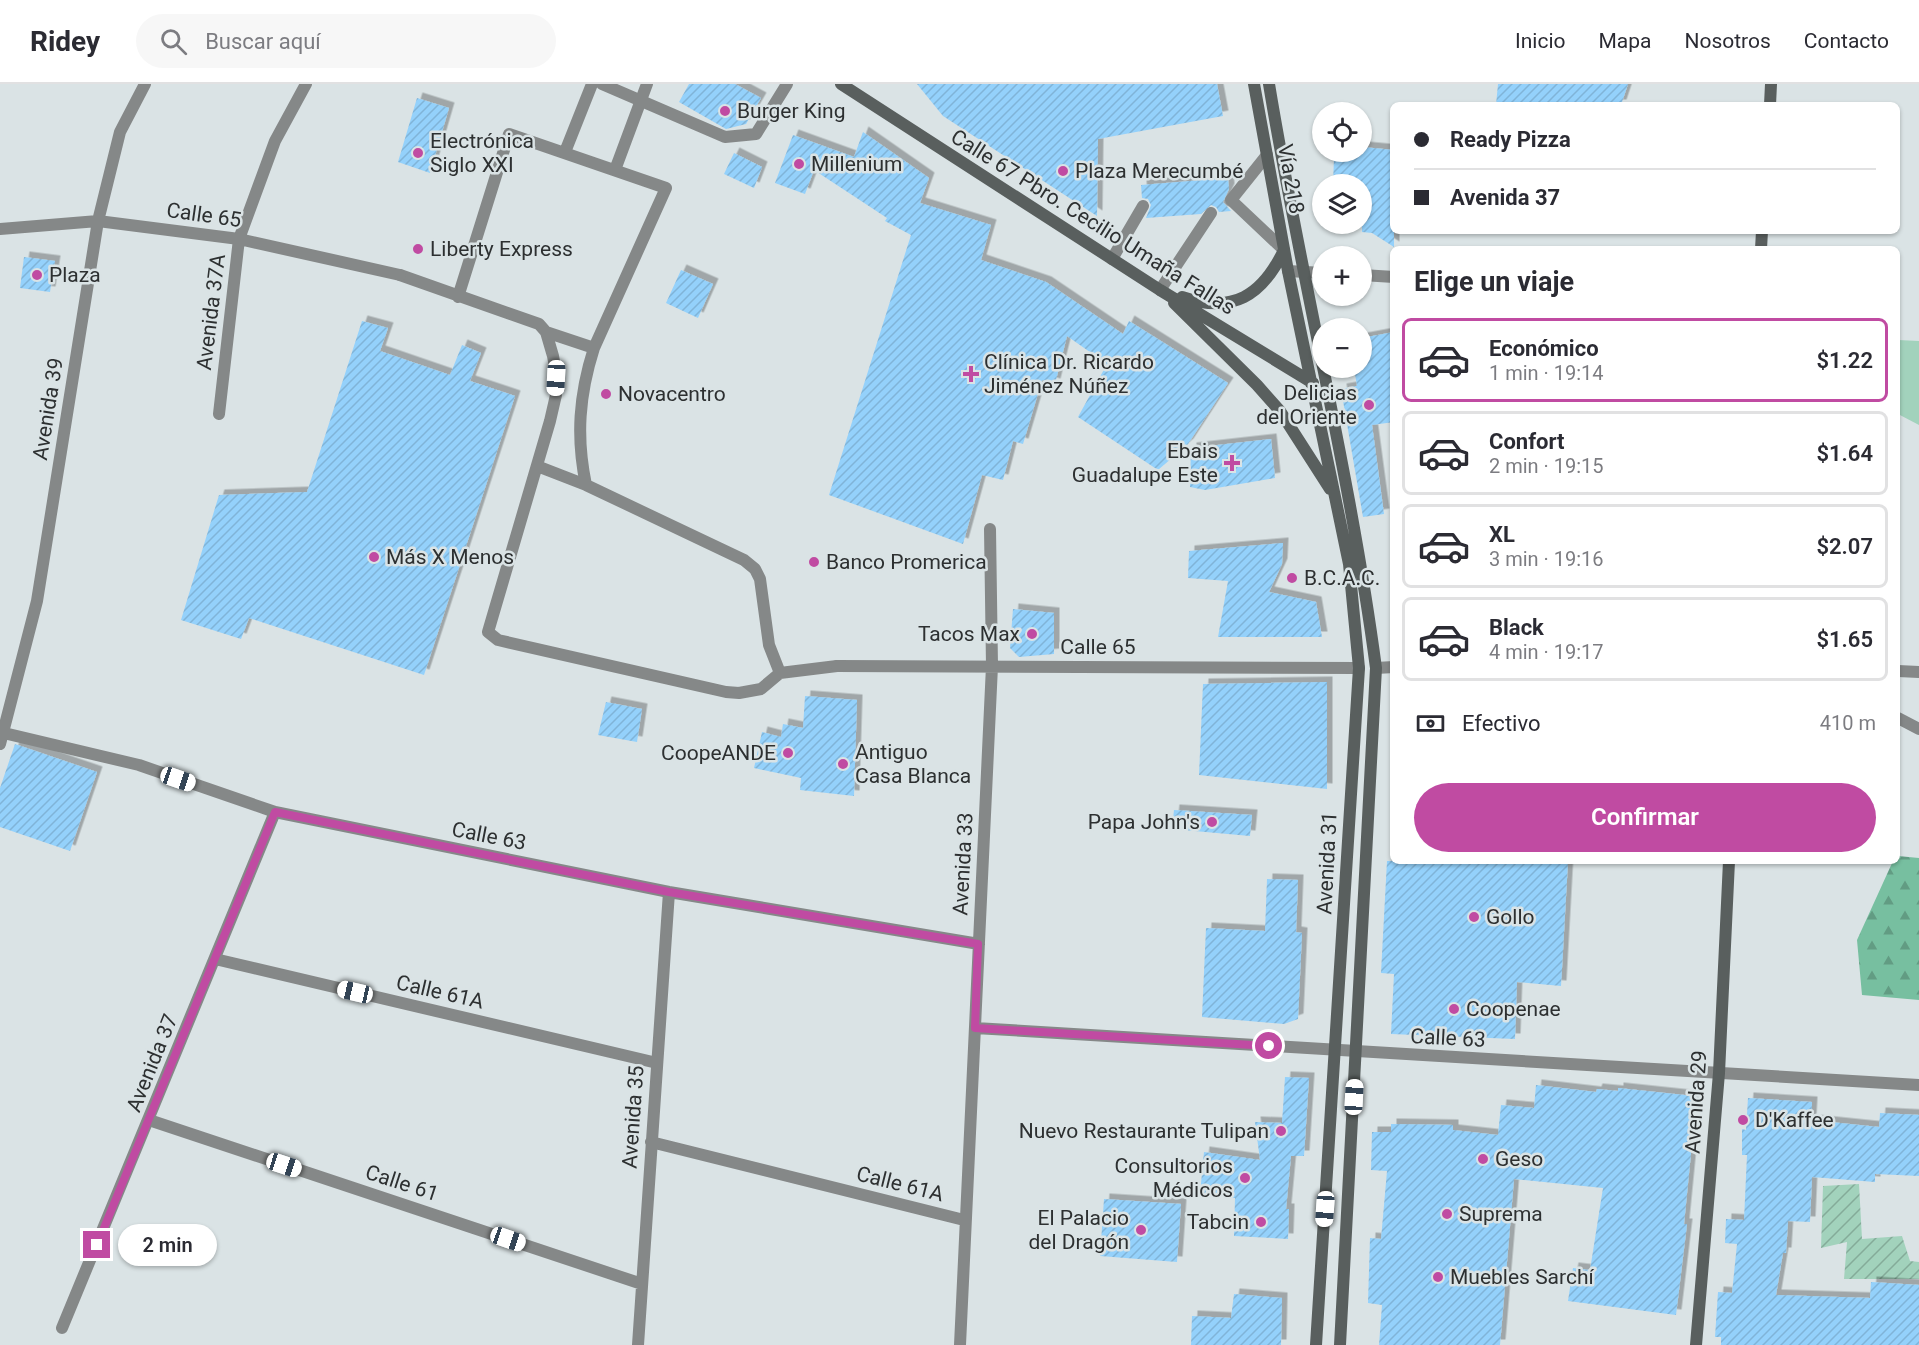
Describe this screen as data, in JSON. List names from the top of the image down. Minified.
{"streets":{"main road":["Vía 218","Calle 67 Pbro. Cecilio Umaña Fallas","Avenida 31","Avenida 29"],"street":["Calle 65","Avenida 37A","Avenida 39","Calle 63","Avenida 33","Calle 61A","Avenida 37","Avenida 35","Calle 61"]},"crossings":[["Vía 218","Calle 67 Pbro. Cecilio Umaña Fallas"],["Vía 218","Avenida 31"],["Calle 65","Avenida 37A"],["Calle 65","Avenida 39"],["Calle 65","Avenida 31"],["Calle 65","Avenida 33"],["Calle 67 Pbro. Cecilio Umaña Fallas","Avenida 31"],["Avenida 39","Calle 63"],["Calle 63","Avenida 31"],["Calle 63","Avenida 33"],["Calle 63","Avenida 37"],["Calle 63","Avenida 29"],["Calle 63","Avenida 35"],["Avenida 33","Calle 61A"],["Calle 61A","Avenida 37"],["Calle 61A","Avenida 35"],["Avenida 37","Calle 61"],["Avenida 35","Calle 61"]],"places":{"other":["Burger King","Electrónica Siglo XXI","Millenium","Plaza Merecumbé","Liberty Express","Plaza","Novacentro","Delicias del Oriente","Más X Menos","Banco Promerica","B.C.A.C.","Tacos Max","CoopeANDE","Antiguo Casa Blanca","Papa John's","Gollo","Coopenae","D'Kaffee","Nuevo Restaurante Tulipan","Geso","Consultorios Médicos","Suprema","Tabcin","El Palacio del Dragón","Muebles Sarchí"],"health":["Clínica Dr. Ricardo Jiménez Núñez","Ebais Guadalupe Este"]},"page":{"header":"Ridey","search":"Buscar aquí","nav":["Inicio","Mapa","Nosotros","Contacto"],"map_buttons":["+","−"],"banner":["Ready Pizza","Avenida 37"],"heading":"Elige un viaje","list":[{"name":"Económico","note":"1 min · 19:14","value":"$1.22"},{"name":"Confort","note":"2 min · 19:15","value":"$1.64"},{"name":"XL","note":"3 min · 19:16","value":"$2.07"},{"name":"Black","note":"4 min · 19:17","value":"$1.65"}],"pay":["Efectivo","410 m"],"buttons":"Confirmar","bubble":"2 min"}}
